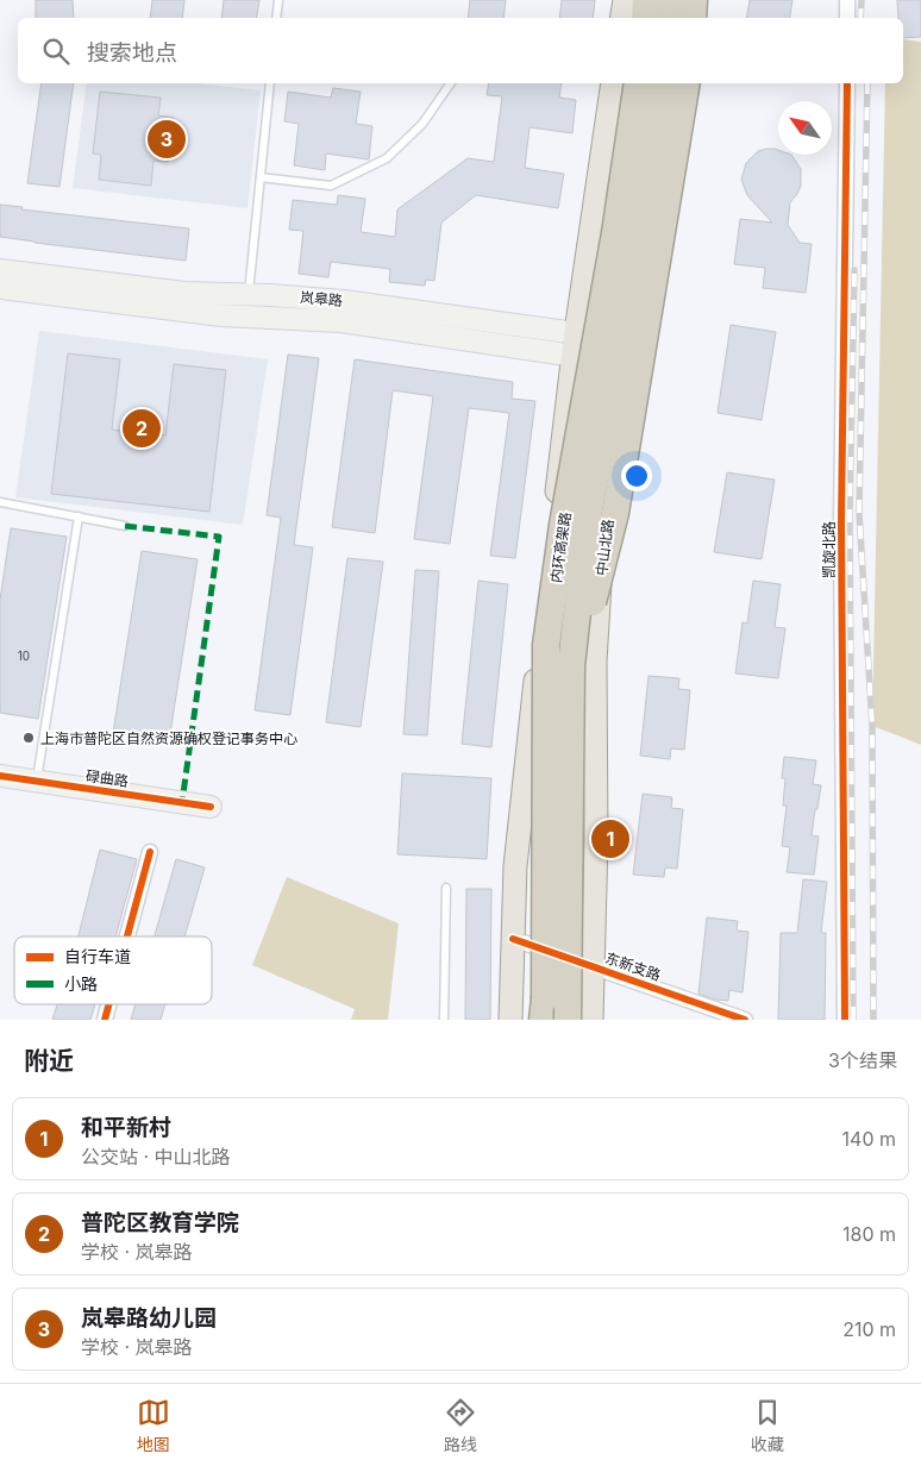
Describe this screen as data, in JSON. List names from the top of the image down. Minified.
{"streets":{"highway":["内环高架路"],"main road":["岚皋路","中山北路","碌曲路"],"street":["凯旋北路","东新支路"]},"crossings":[["岚皋路","中山北路"],["中山北路","东新支路"]],"places":["上海市普陀区自然资源确权登记事务中心"],"house_numbers":["10"],"legend":["自行车道","小路"],"north":"top left","page":{"search":"搜索地点","pins":["3","2","1"],"heading":["附近","3个结果"],"list":[{"mark":"1","name":"和平新村","note":"公交站 · 中山北路","value":"140 m"},{"mark":"2","name":"普陀区教育学院","note":"学校 · 岚皋路","value":"180 m"},{"mark":"3","name":"岚皋路幼儿园","note":"学校 · 岚皋路","value":"210 m"}],"nav":["地图","路线","收藏"]}}
